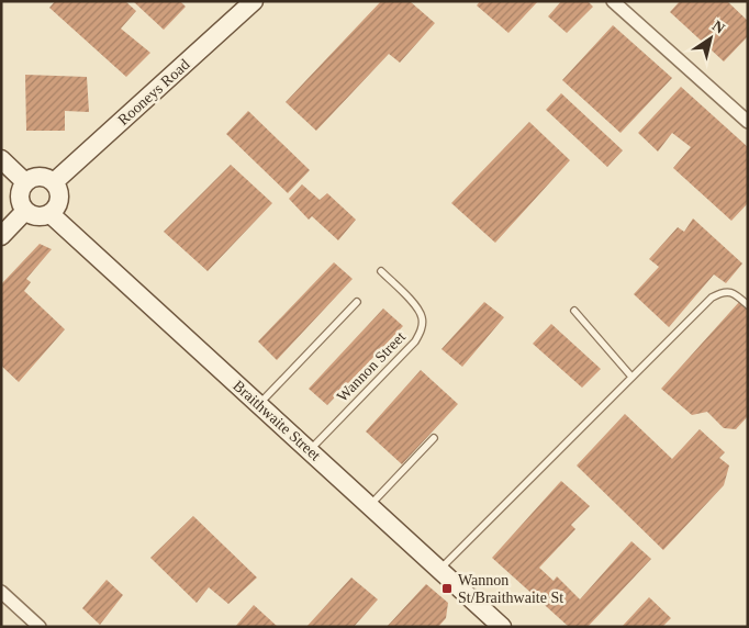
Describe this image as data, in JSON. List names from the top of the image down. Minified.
{"streets":{"street":["Rooneys Road","Braithwaite Street"],"lane":["Wannon Street"]},"crossings":[["Rooneys Road","Braithwaite Street"],["Wannon Street","Braithwaite Street"]],"places":{"transit":["Wannon St/Braithwaite St"]},"north":"top right"}
